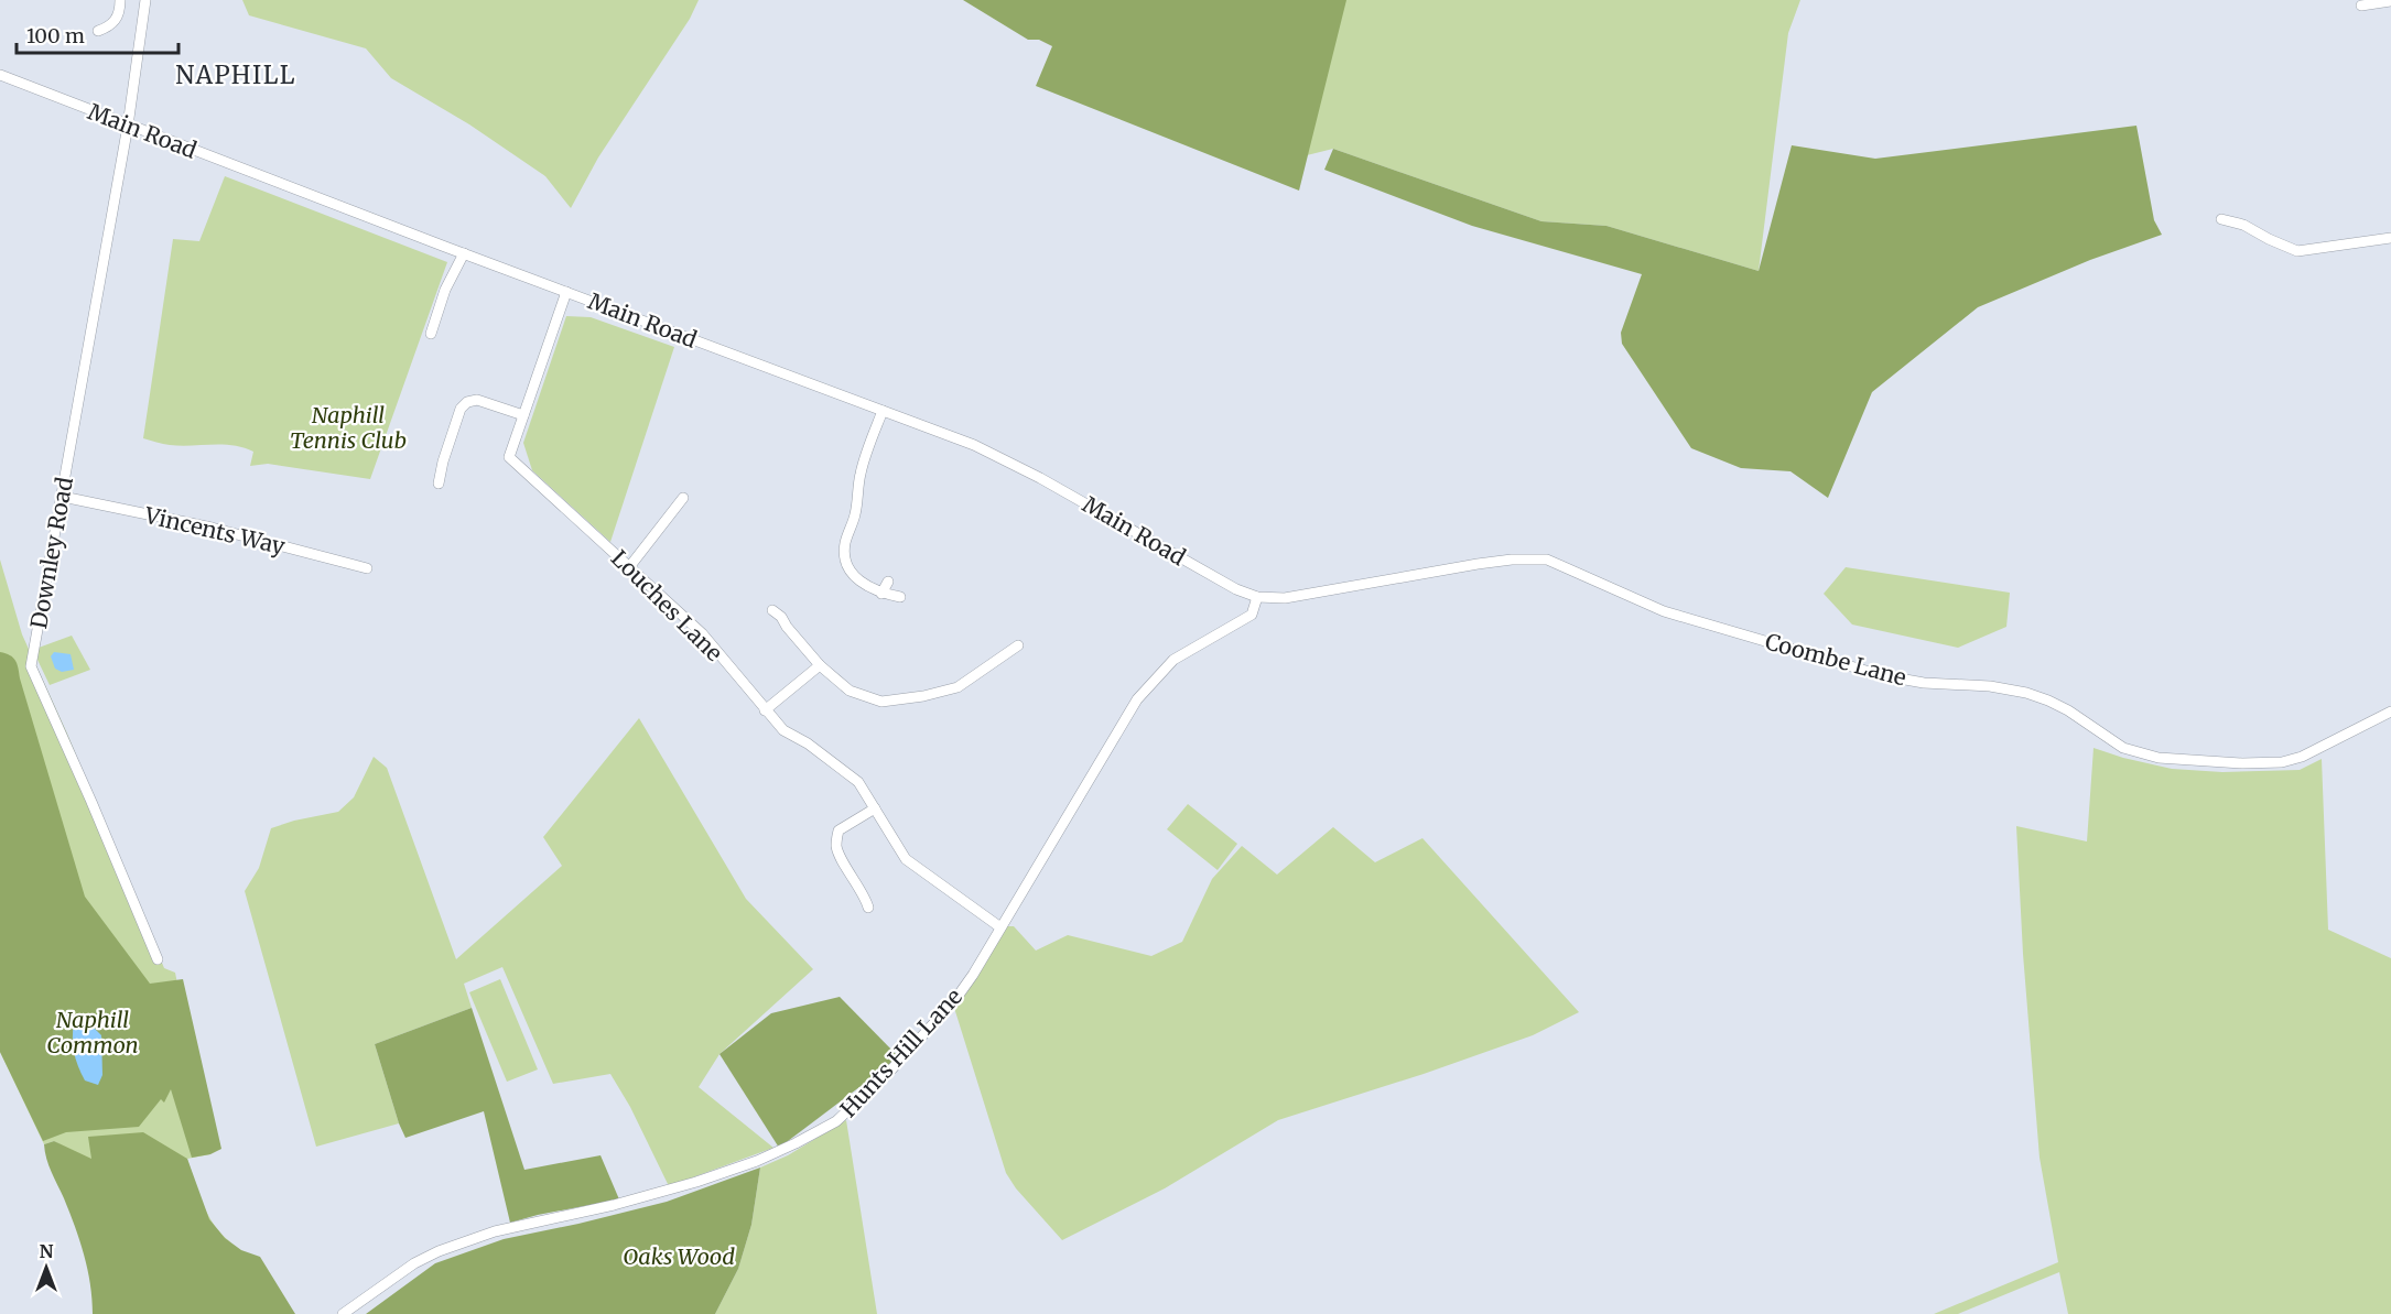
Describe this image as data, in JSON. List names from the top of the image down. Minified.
{"streets":{"street":["Main Road","Vincents Way","Downley Road","Louches Lane","Coombe Lane","Hunts Hill Lane"]},"crossings":[["Main Road","Downley Road"],["Main Road","Louches Lane"],["Main Road","Coombe Lane"],["Main Road","Hunts Hill Lane"],["Vincents Way","Downley Road"],["Louches Lane","Hunts Hill Lane"]],"districts":["NAPHILL"],"parks":["Naphill Tennis Club","Naphill Common","Oaks Wood"],"scale_bar":"100 m","north":"top"}
